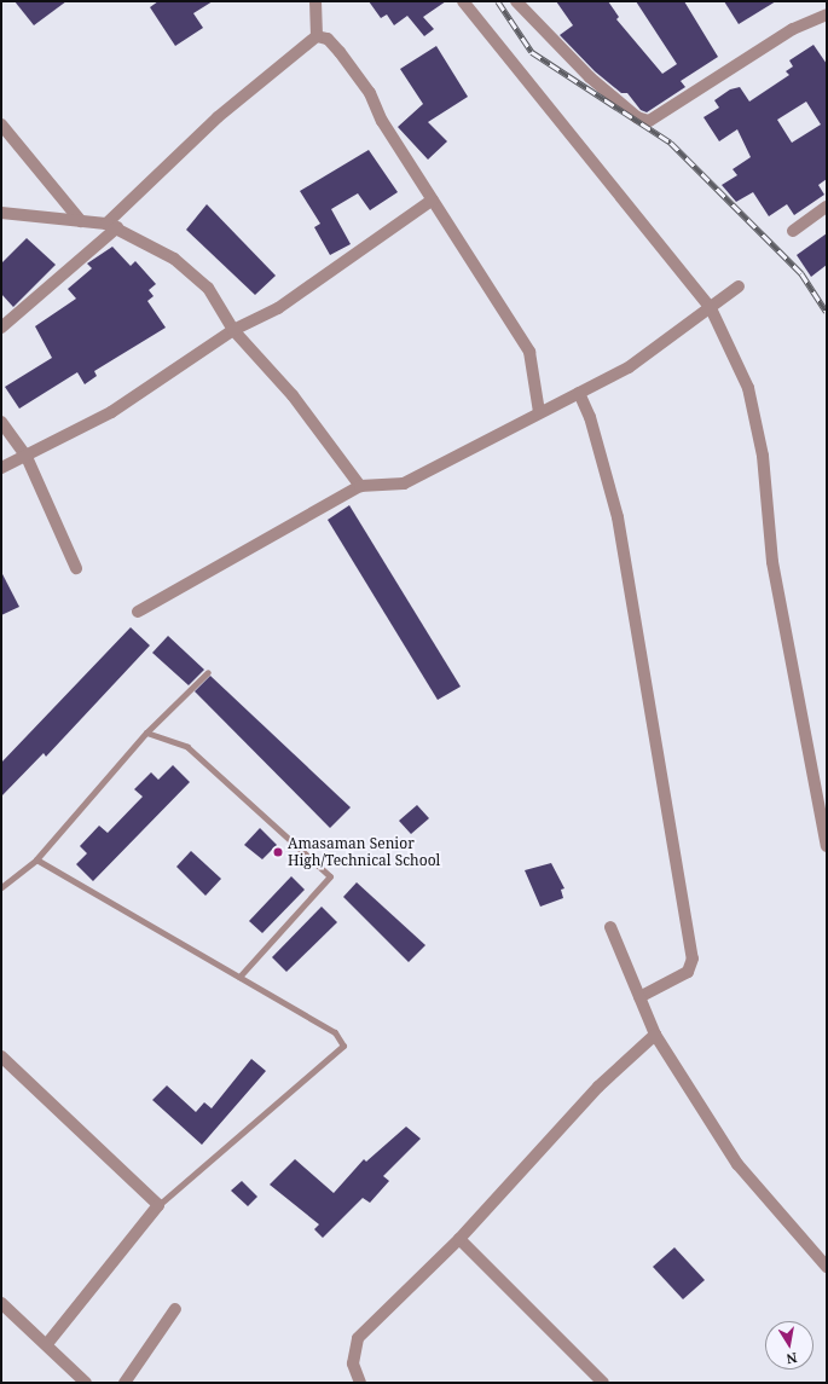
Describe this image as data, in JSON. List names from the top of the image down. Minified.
{"places":["Amasaman Senior High/Technical School"],"north":"bottom"}
